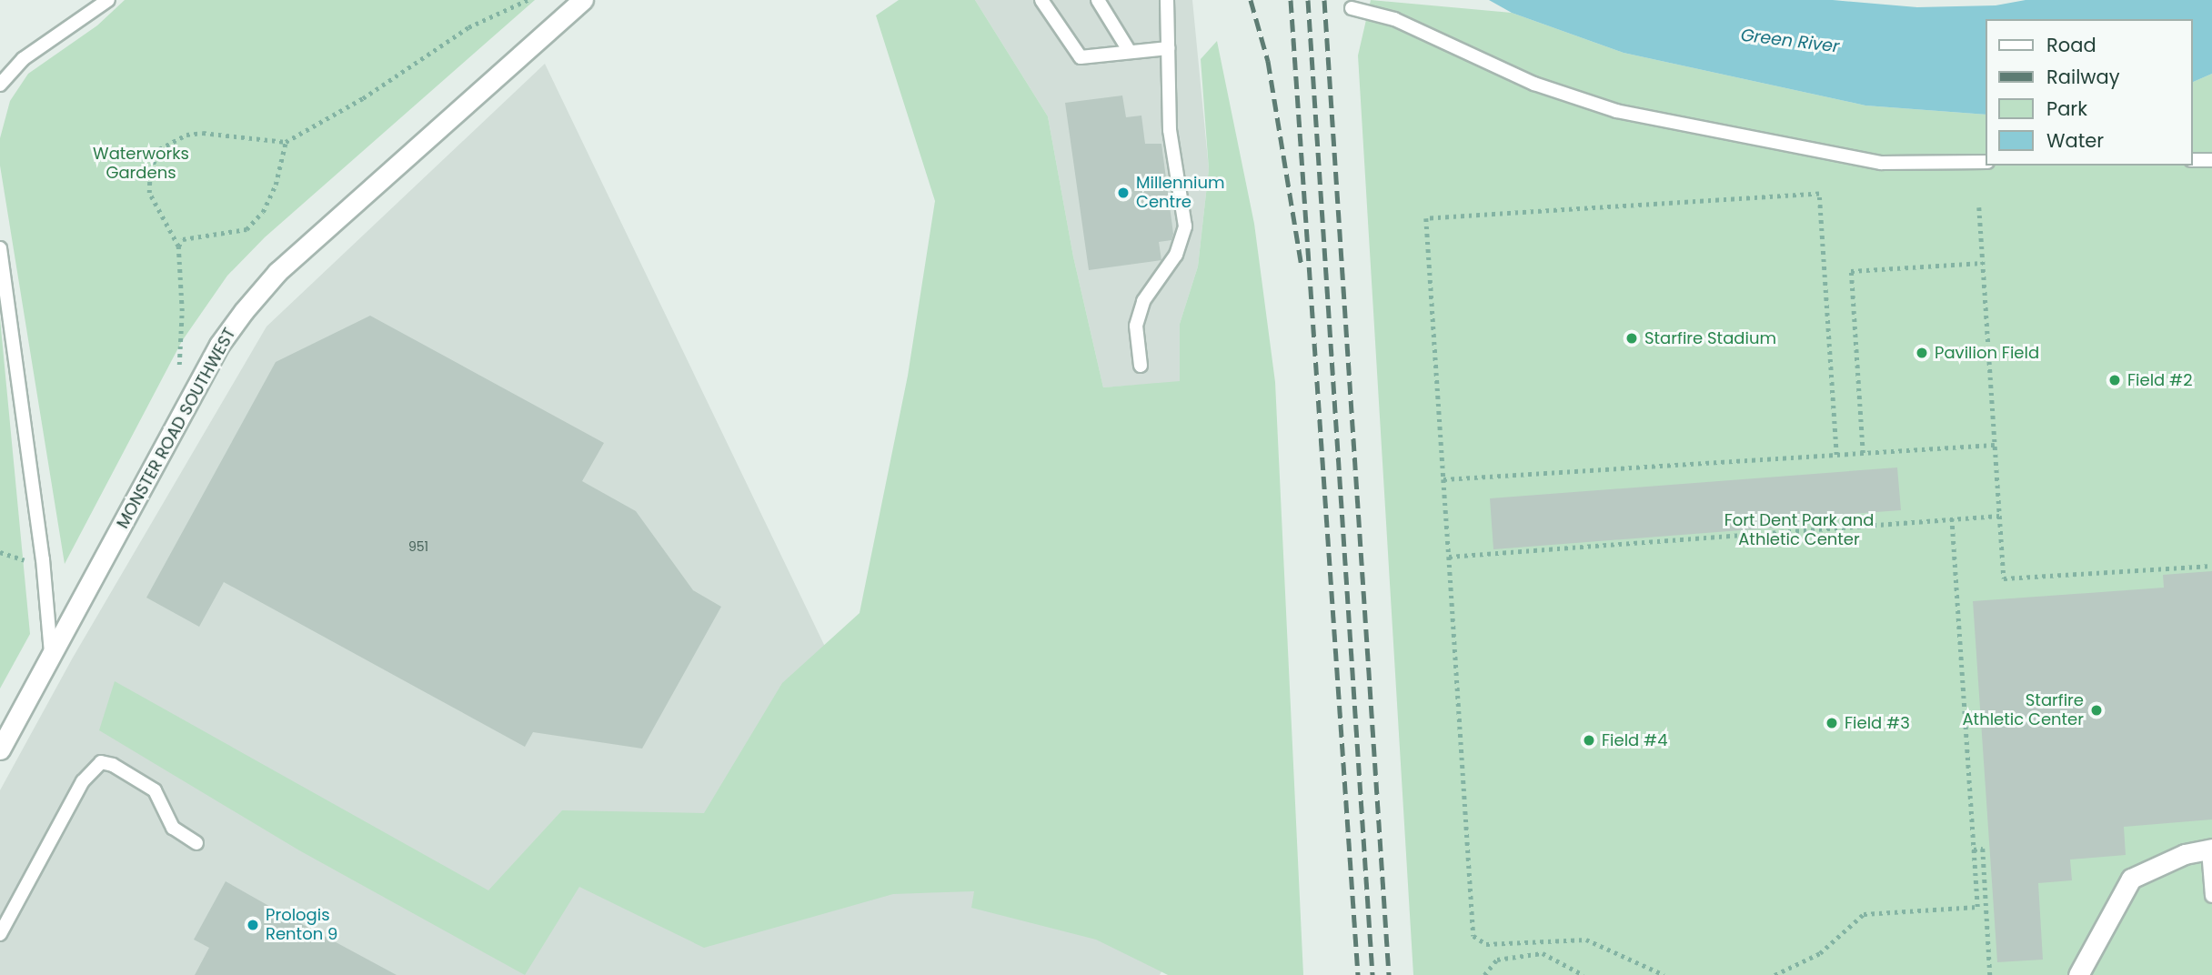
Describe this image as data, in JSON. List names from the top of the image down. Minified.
{"streets":{"street":["MONSTER ROAD SOUTHWEST"]},"water":["Green River"],"parks":["Waterworks Gardens","Fort Dent Park and Athletic Center"],"places":["Millennium Centre","Starfire Stadium","Pavilion Field","Field #2","Starfire Athletic Center","Field #3","Field #4","Prologis Renton 9"],"house_numbers":["951"],"legend":["Road","Railway","Park","Water"]}
